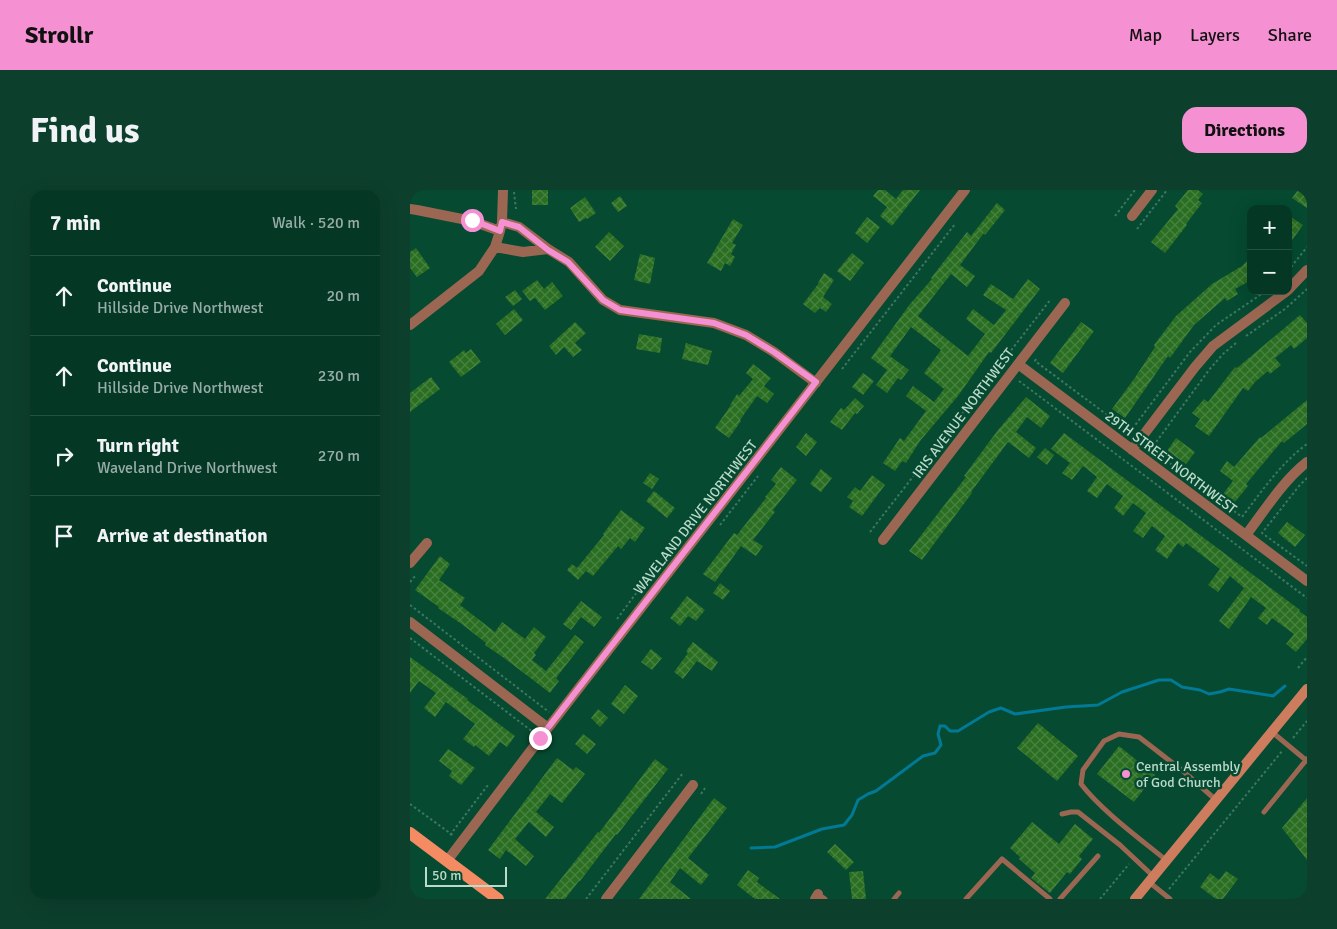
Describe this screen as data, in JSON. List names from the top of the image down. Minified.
{"streets":{"street":["IRIS AVENUE NORTHWEST","29TH STREET NORTHWEST","WAVELAND DRIVE NORTHWEST"]},"crossings":[["IRIS AVENUE NORTHWEST","29TH STREET NORTHWEST"]],"places":["Central Assembly of God Church"],"scale_bar":"50 m","page":{"header":"Strollr","nav":["Map","Layers","Share"],"buttons":"Directions","title":"Find us","heading":["7 min","Walk · 520 m"],"map_buttons":["+","−"],"list":[["Continue","Hillside Drive Northwest","20 m"],["Continue","Hillside Drive Northwest","230 m"],["Turn right","Waveland Drive Northwest","270 m"],"Arrive at destination"],"scale":"50 m"}}
